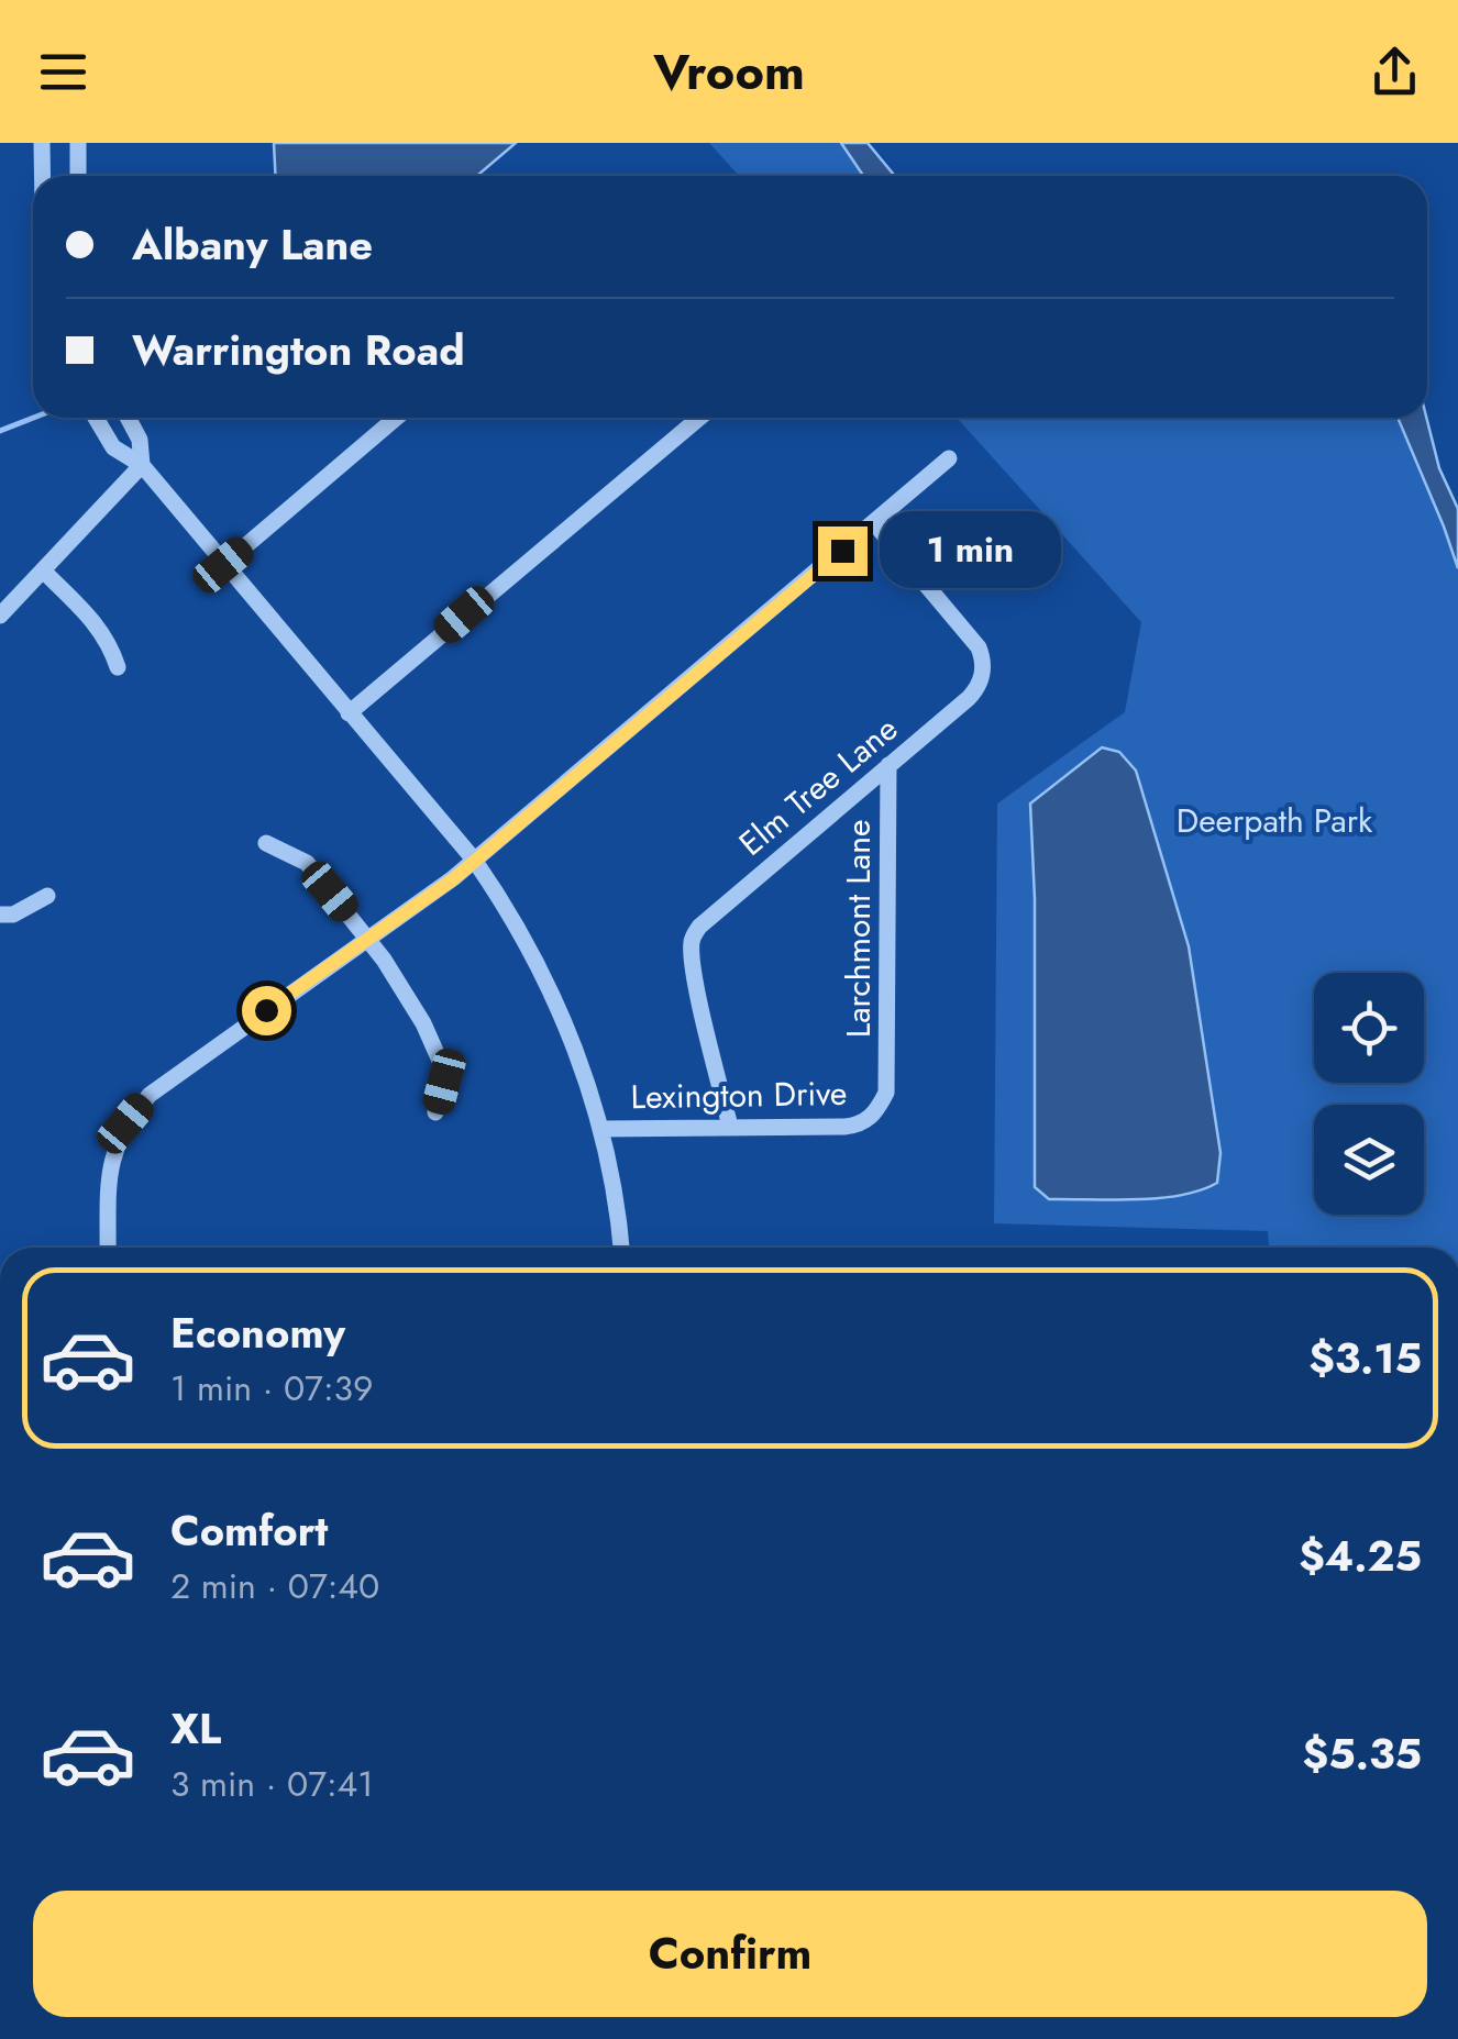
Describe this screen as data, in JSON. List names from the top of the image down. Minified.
{"streets":{"street":["Elm Tree Lane","Larchmont Lane","Lexington Drive"]},"crossings":[["Elm Tree Lane","Larchmont Lane"],["Elm Tree Lane","Lexington Drive"],["Larchmont Lane","Lexington Drive"]],"parks":["Deerpath Park"],"page":{"header":"Vroom","banner":["Albany Lane","Warrington Road"],"bubble":"1 min","list":[{"name":"Economy","note":"1 min · 07:39","value":"$3.15"},{"name":"Comfort","note":"2 min · 07:40","value":"$4.25"},{"name":"XL","note":"3 min · 07:41","value":"$5.35"}],"buttons":"Confirm"}}
